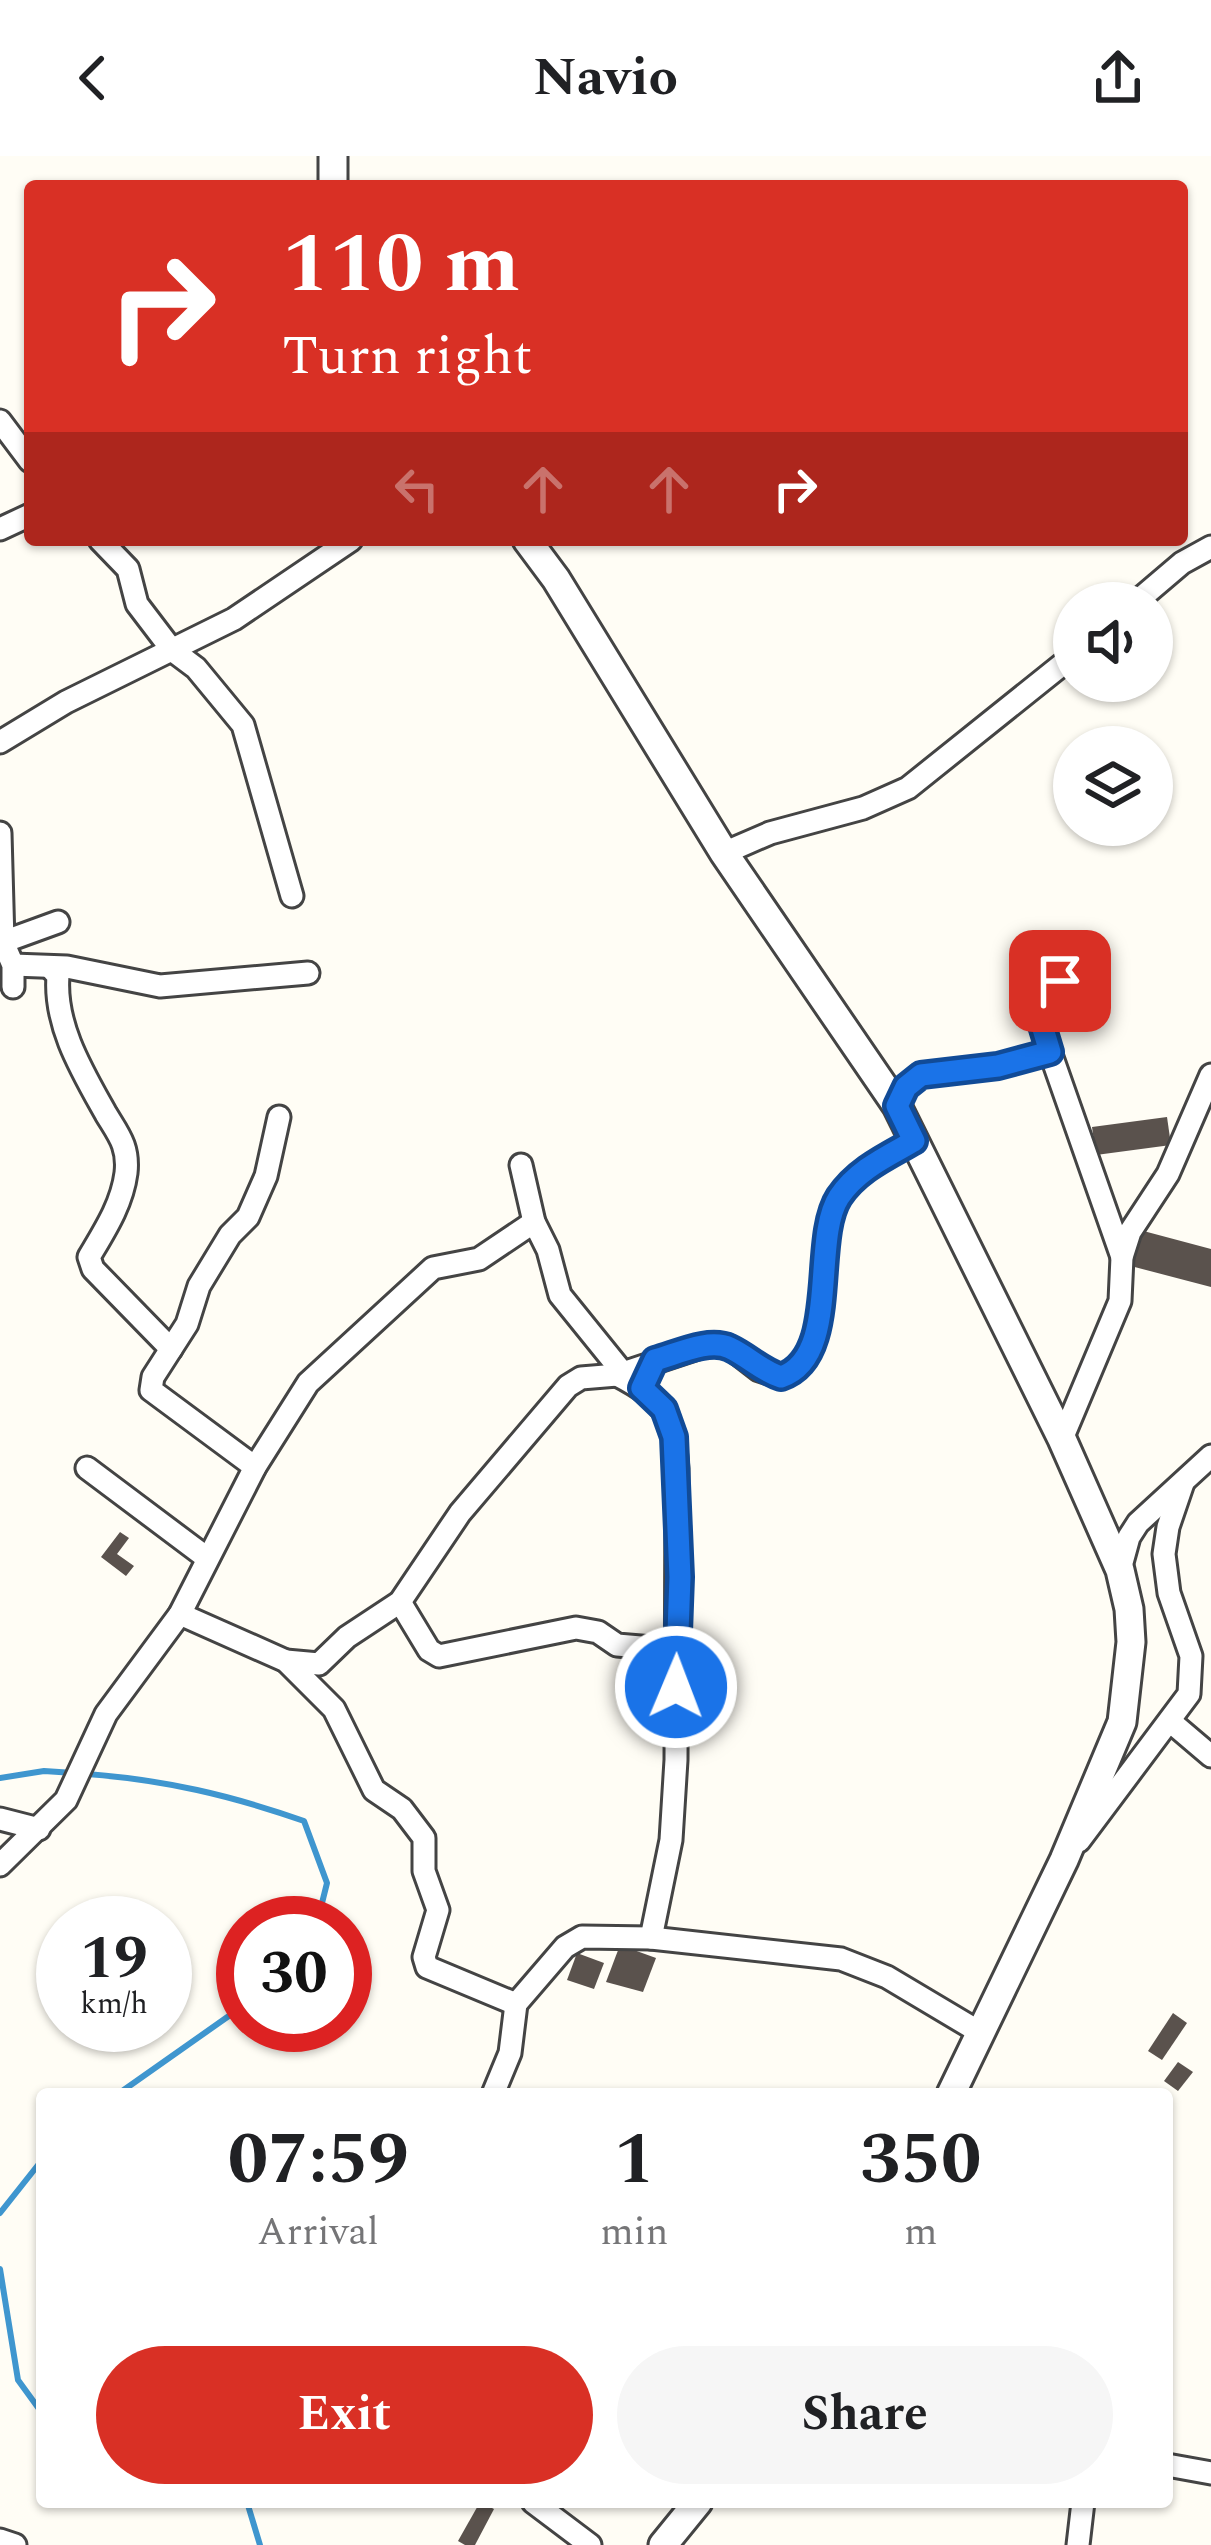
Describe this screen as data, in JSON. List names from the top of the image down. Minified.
{"page":{"header":"Navio","turn":["110 m","Turn right"],"speed":"19 km/h","limit":"30","eta":["07:59","Arrival","1","min","350","m"],"buttons":["Exit","Share"]}}
